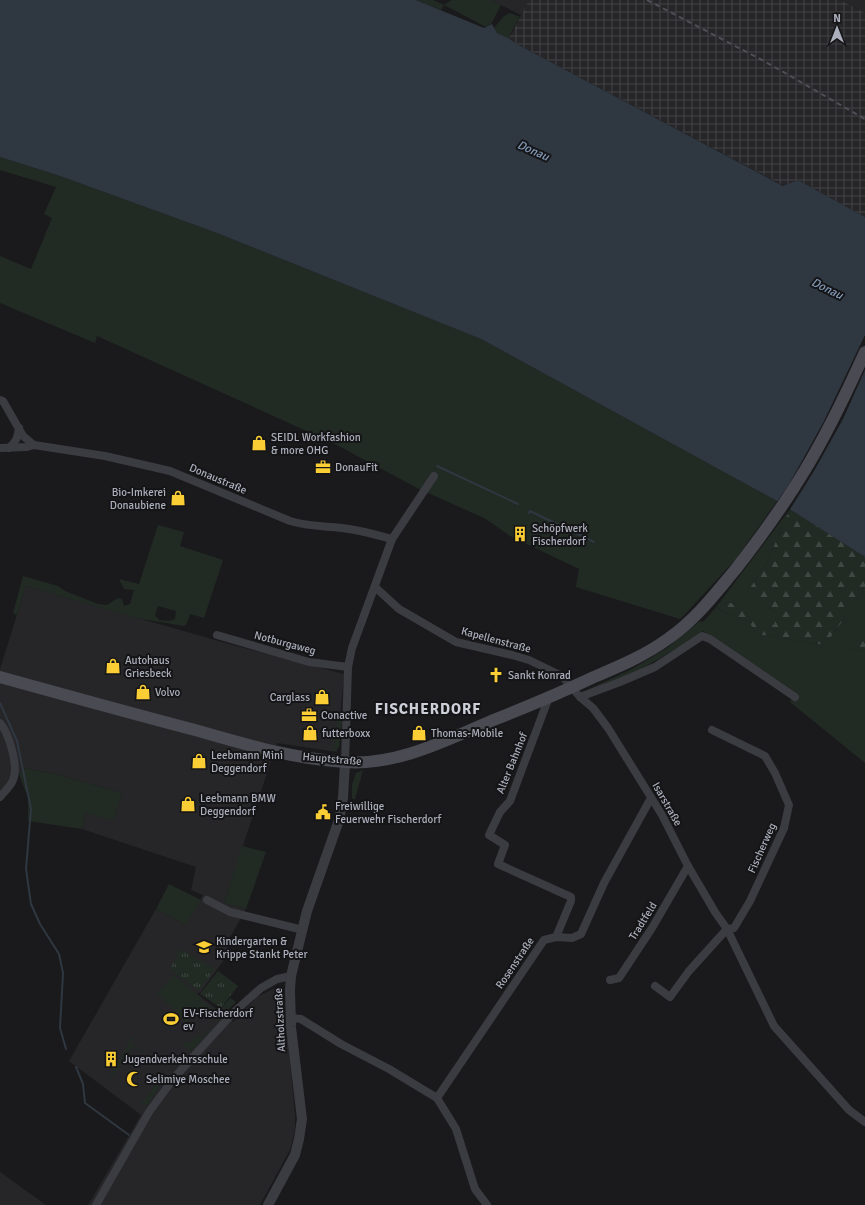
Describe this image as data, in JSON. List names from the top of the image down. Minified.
{"streets":{"main road":["Hauptstraße"],"street":["Donaustraße","Kapellenstraße","Notburgaweg","Alter Bahnhof","Isarstraße","Fischerweg","Tradtfeld","Rosenstraße","Altholzstraße"]},"crossings":[["Kapellenstraße","Hauptstraße"],["Kapellenstraße","Isarstraße"],["Hauptstraße","Alter Bahnhof"],["Hauptstraße","Isarstraße"],["Hauptstraße","Altholzstraße"],["Alter Bahnhof","Rosenstraße"],["Isarstraße","Fischerweg"],["Isarstraße","Tradtfeld"],["Isarstraße","Rosenstraße"]],"districts":["FISCHERDORF"],"water":["Donau"],"places":{"shop":["SEIDL Workfashion & more OHG","Bio-Imkerei Donaubiene","Autohaus Griesbeck","Volvo","Carglass","futterboxx","Thomas-Mobile","Leebmann Mini Deggendorf","Leebmann BMW Deggendorf"],"office":["DonauFit","Conactive"],"building":["Schöpfwerk Fischerdorf","Jugendverkehrsschule"],"church":["Sankt Konrad"],"public building":["Freiwillige Feuerwehr Fischerdorf"],"school or university":["Kindergarten & Krippe Stankt Peter"],"sports":["EV-Fischerdorf ev"],"mosque":["Selimiye Moschee"]},"north":"top"}
